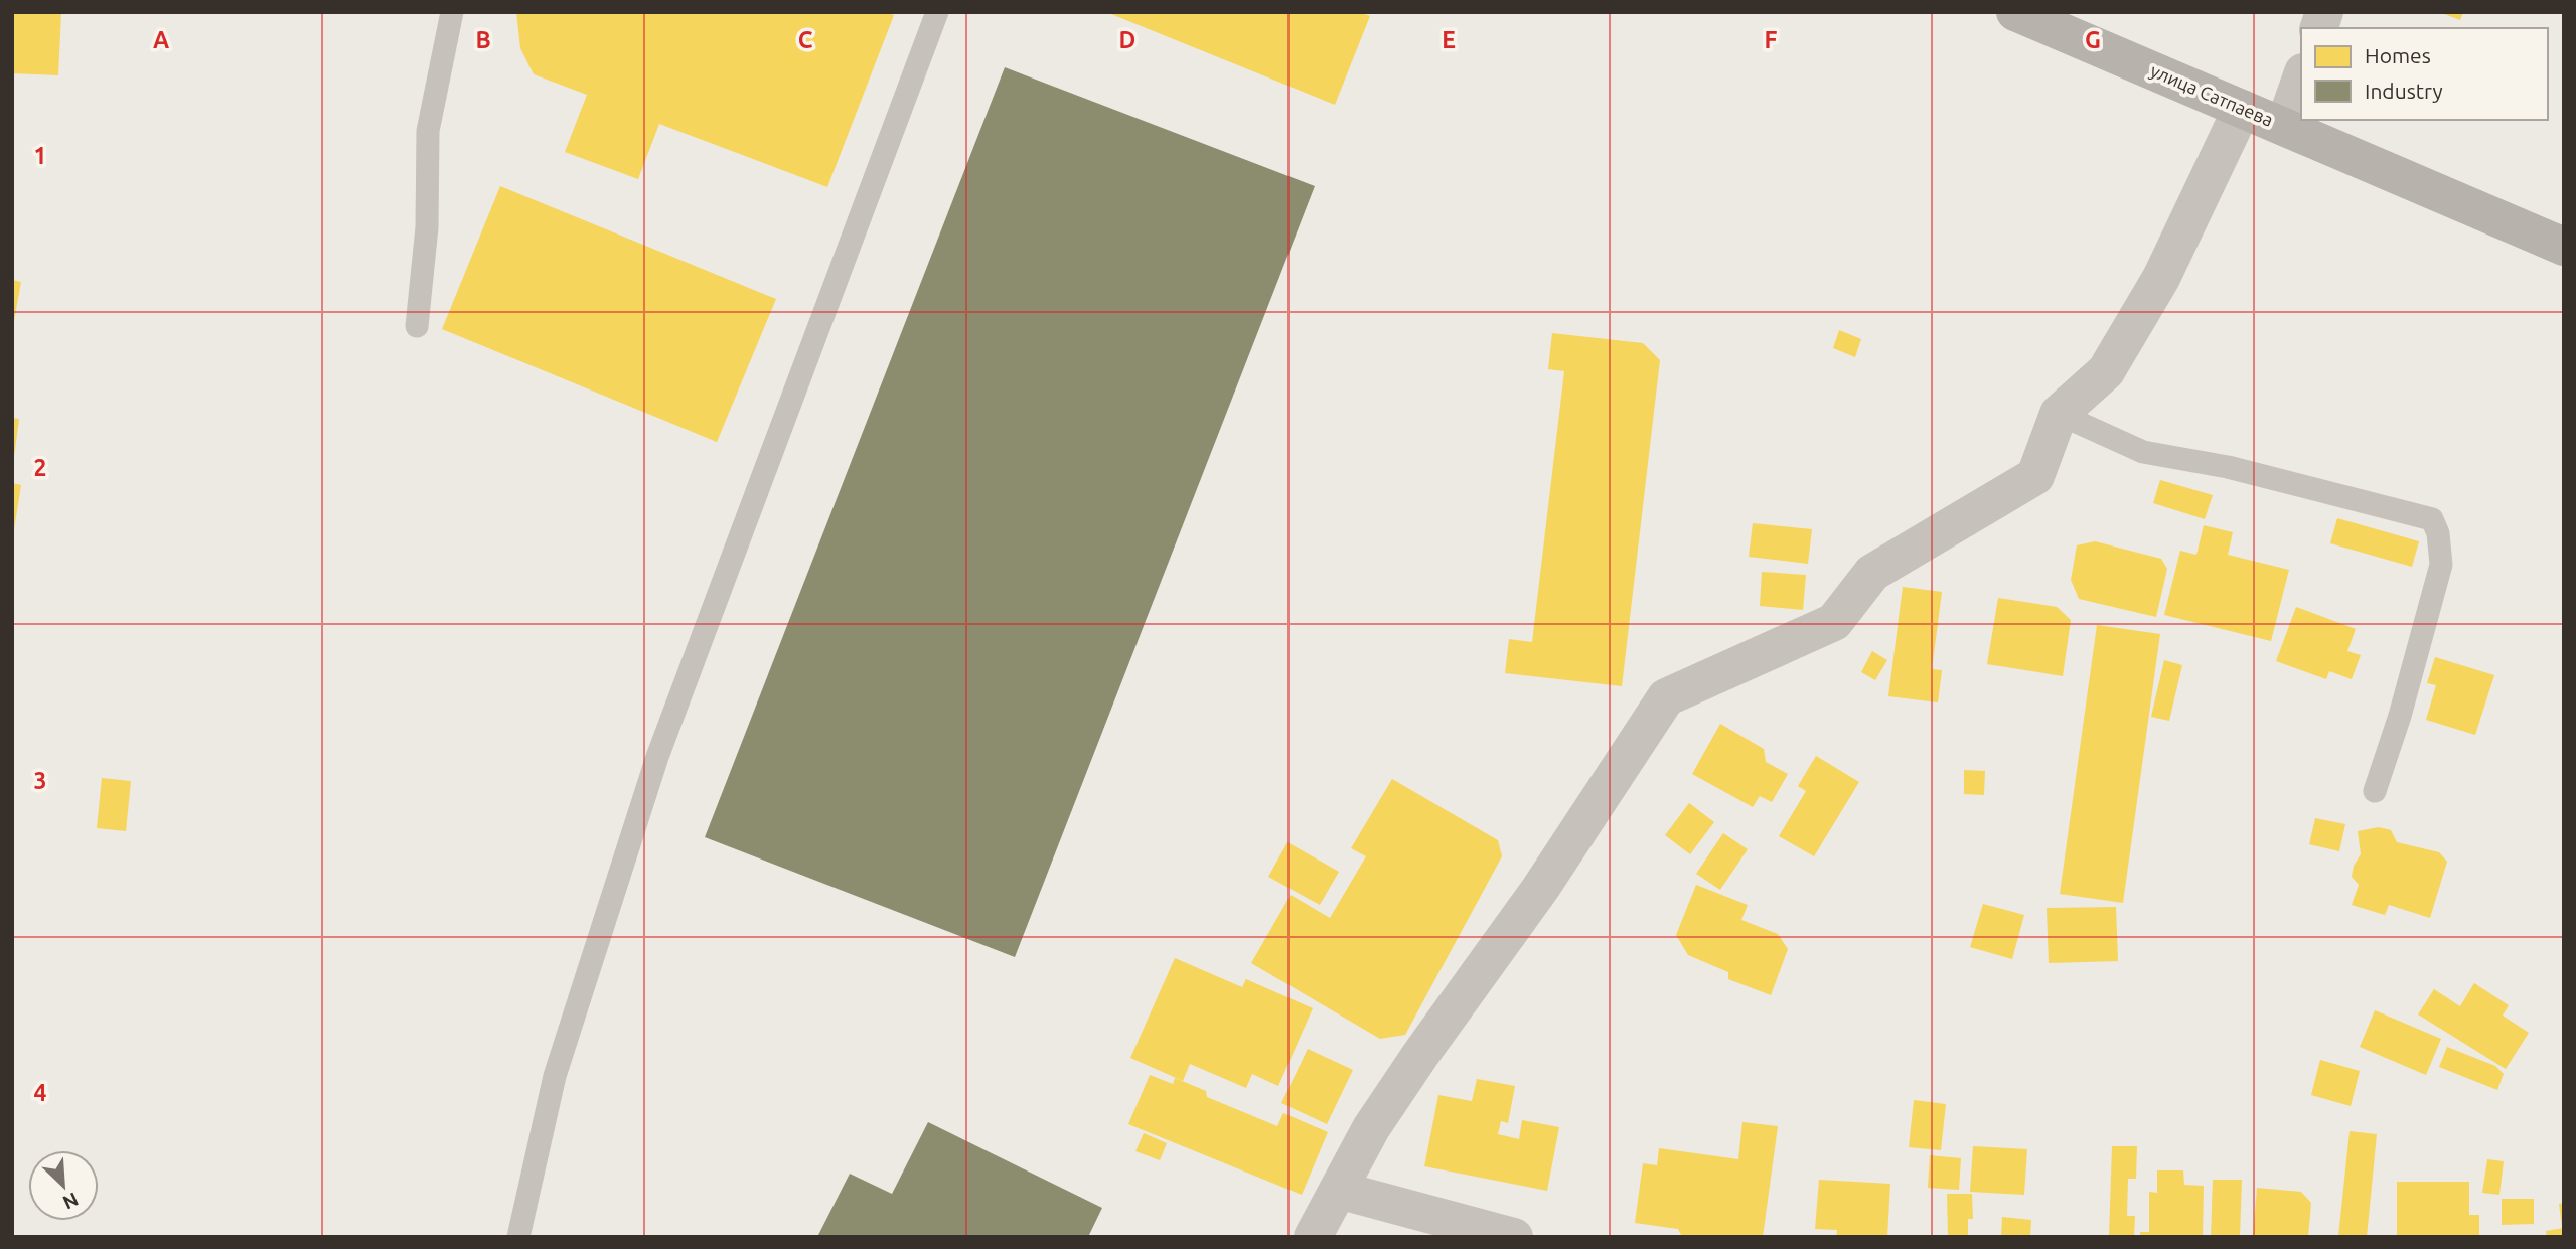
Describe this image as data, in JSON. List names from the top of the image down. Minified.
{"streets":{"street":["улица Сатпаева"]},"legend":["Homes","Industry"],"north":"bottom right","grid":{"columns":["A","B","C","D","E","F","G"],"rows":["1","2","3","4"]}}
